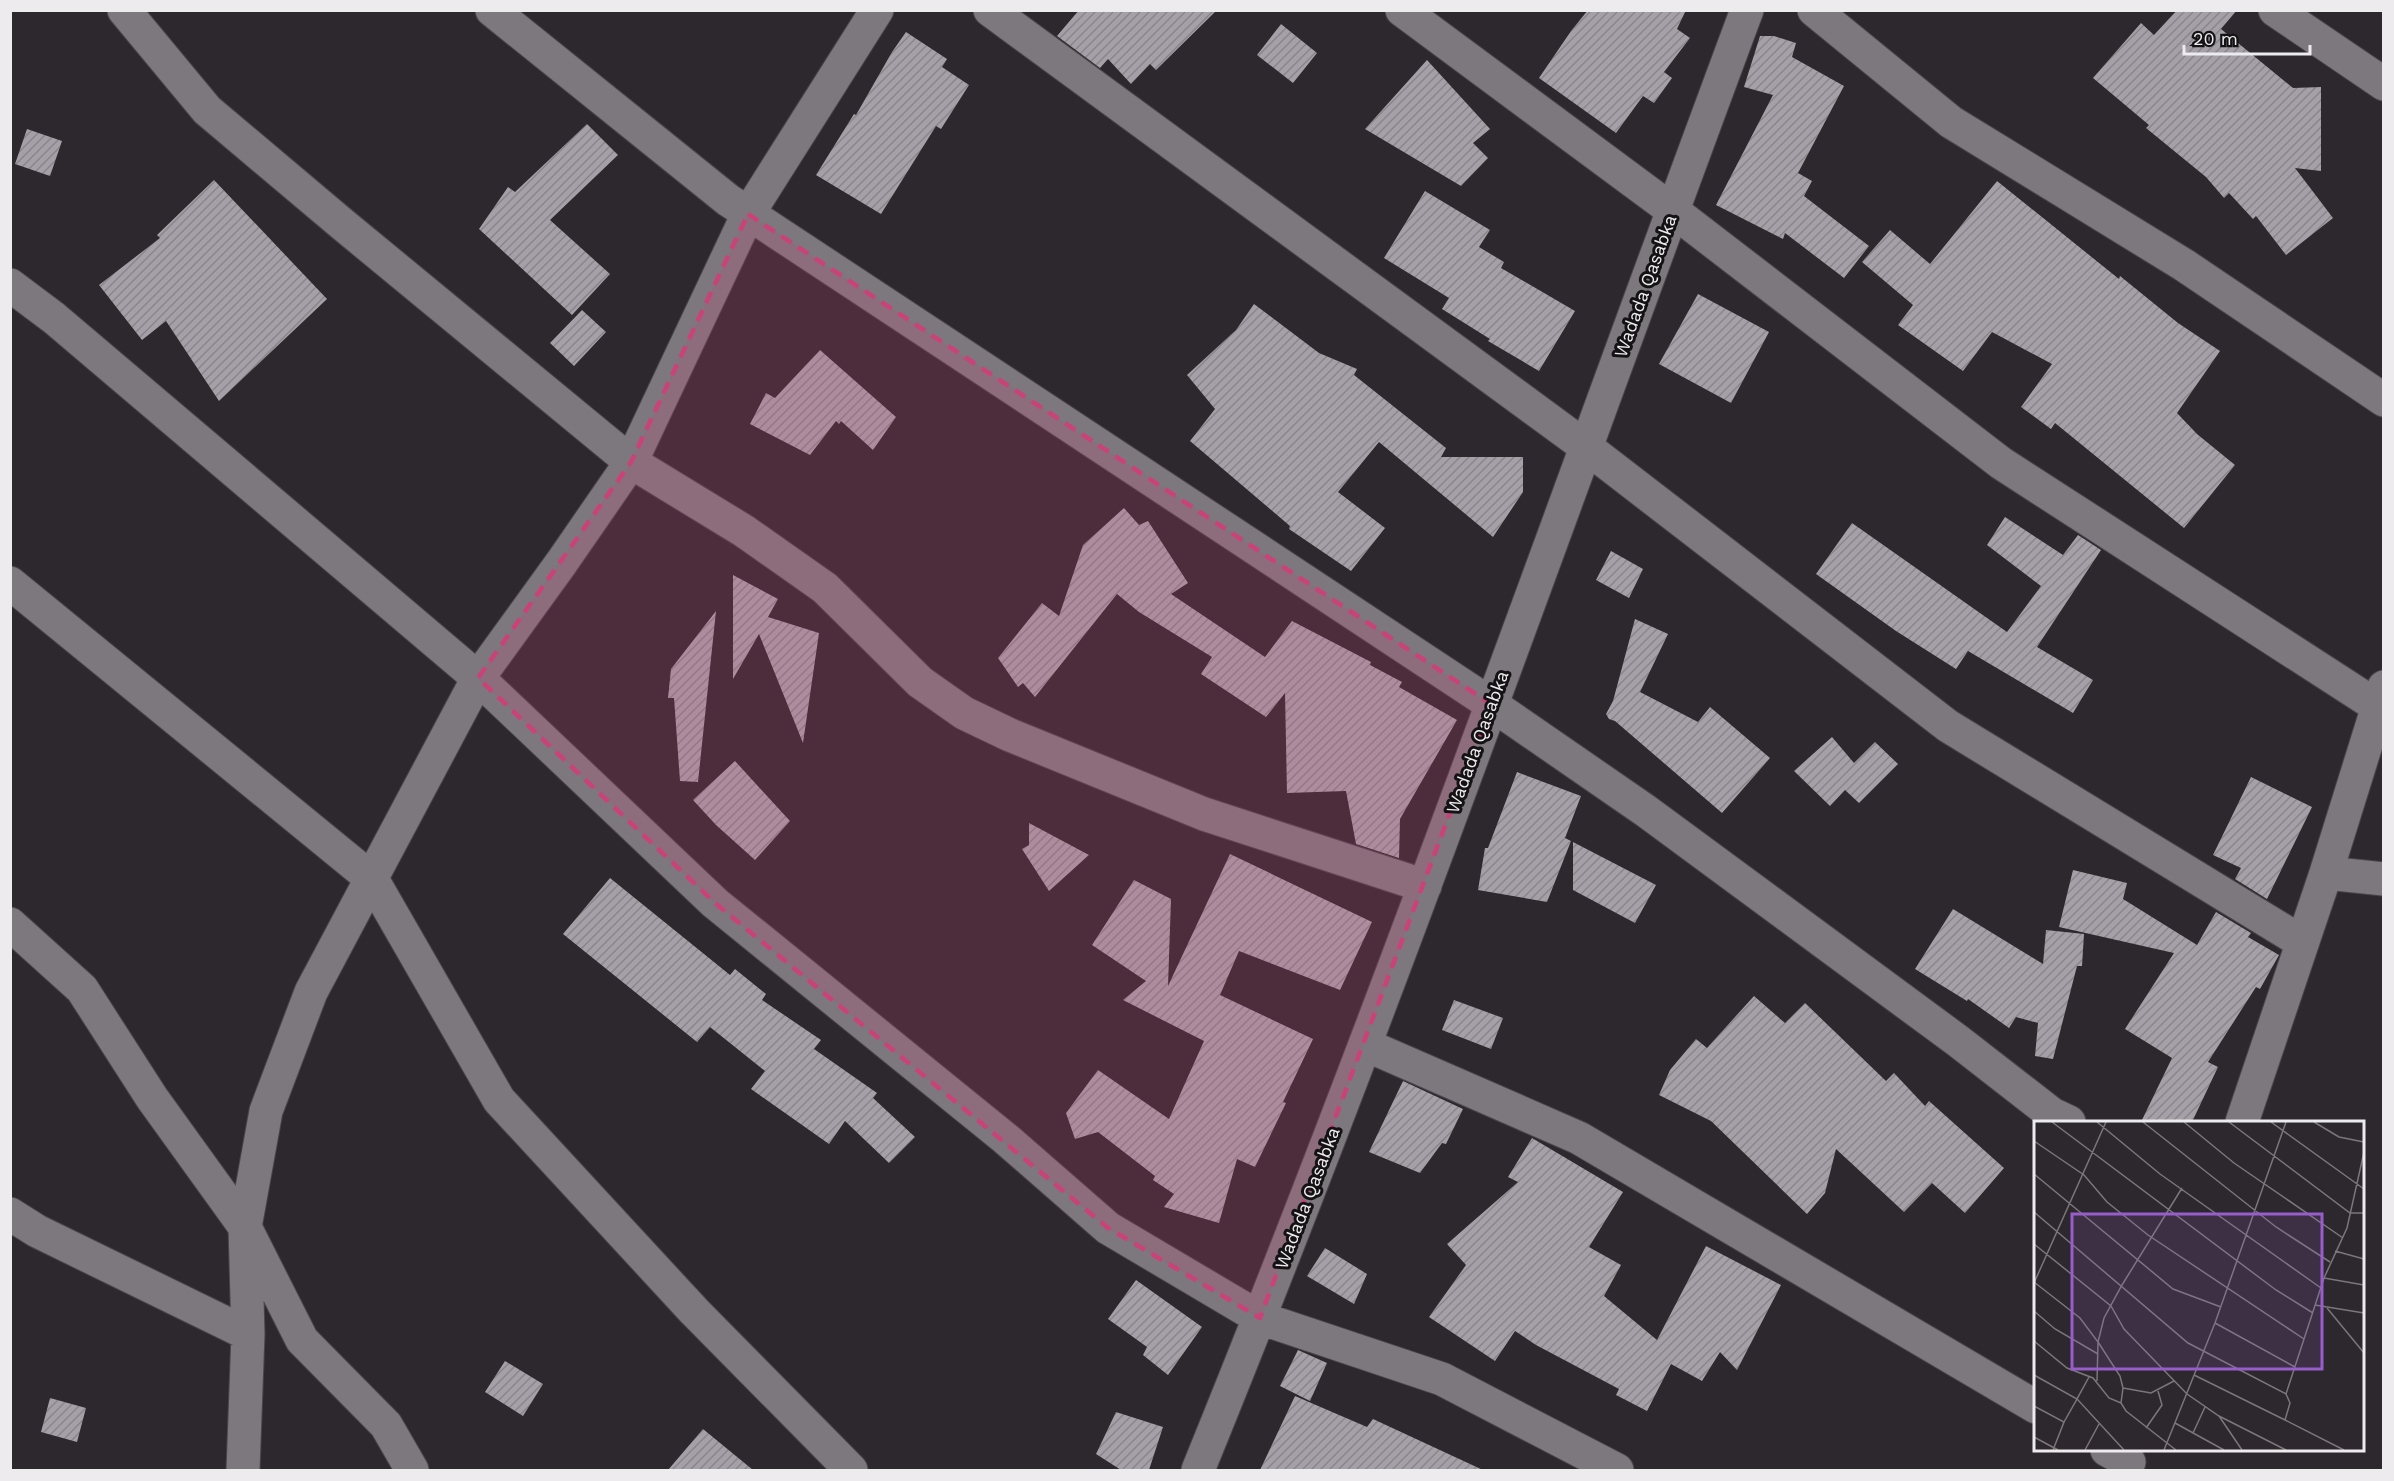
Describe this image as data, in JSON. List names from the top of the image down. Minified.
{"streets":{"street":["Wadada Qasabka"]},"scale_bar":"20 m"}
